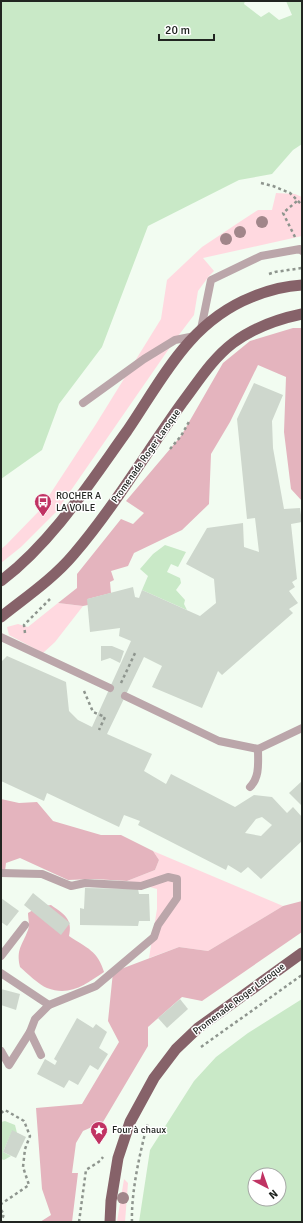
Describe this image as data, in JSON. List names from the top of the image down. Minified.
{"streets":{"main road":["Promenade Roger Laroque"]},"places":{"bus stop":["ROCHER A LA VOILE"],"place":["Four à chaux"]},"scale_bar":"20 m","north":"bottom right"}
